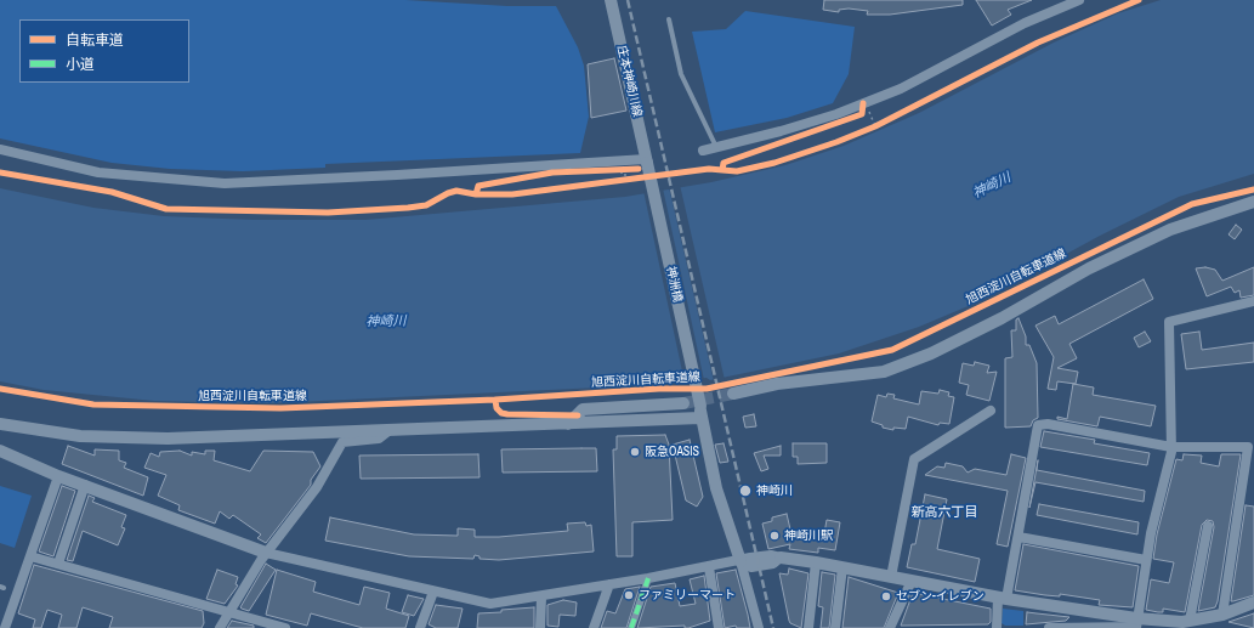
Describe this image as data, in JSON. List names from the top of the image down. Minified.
{"streets":{"street":["庄本神崎川線","神洲橋"],"cycle path":["旭西淀川自転車道線"]},"crossings":[["庄本神崎川線","神洲橋"]],"districts":["新高六丁目"],"water":["神崎川"],"places":["阪急OASIS","神崎川","神崎川駅","ファミリーマート","セブン-イレブン"],"legend":["自転車道","小道"]}
